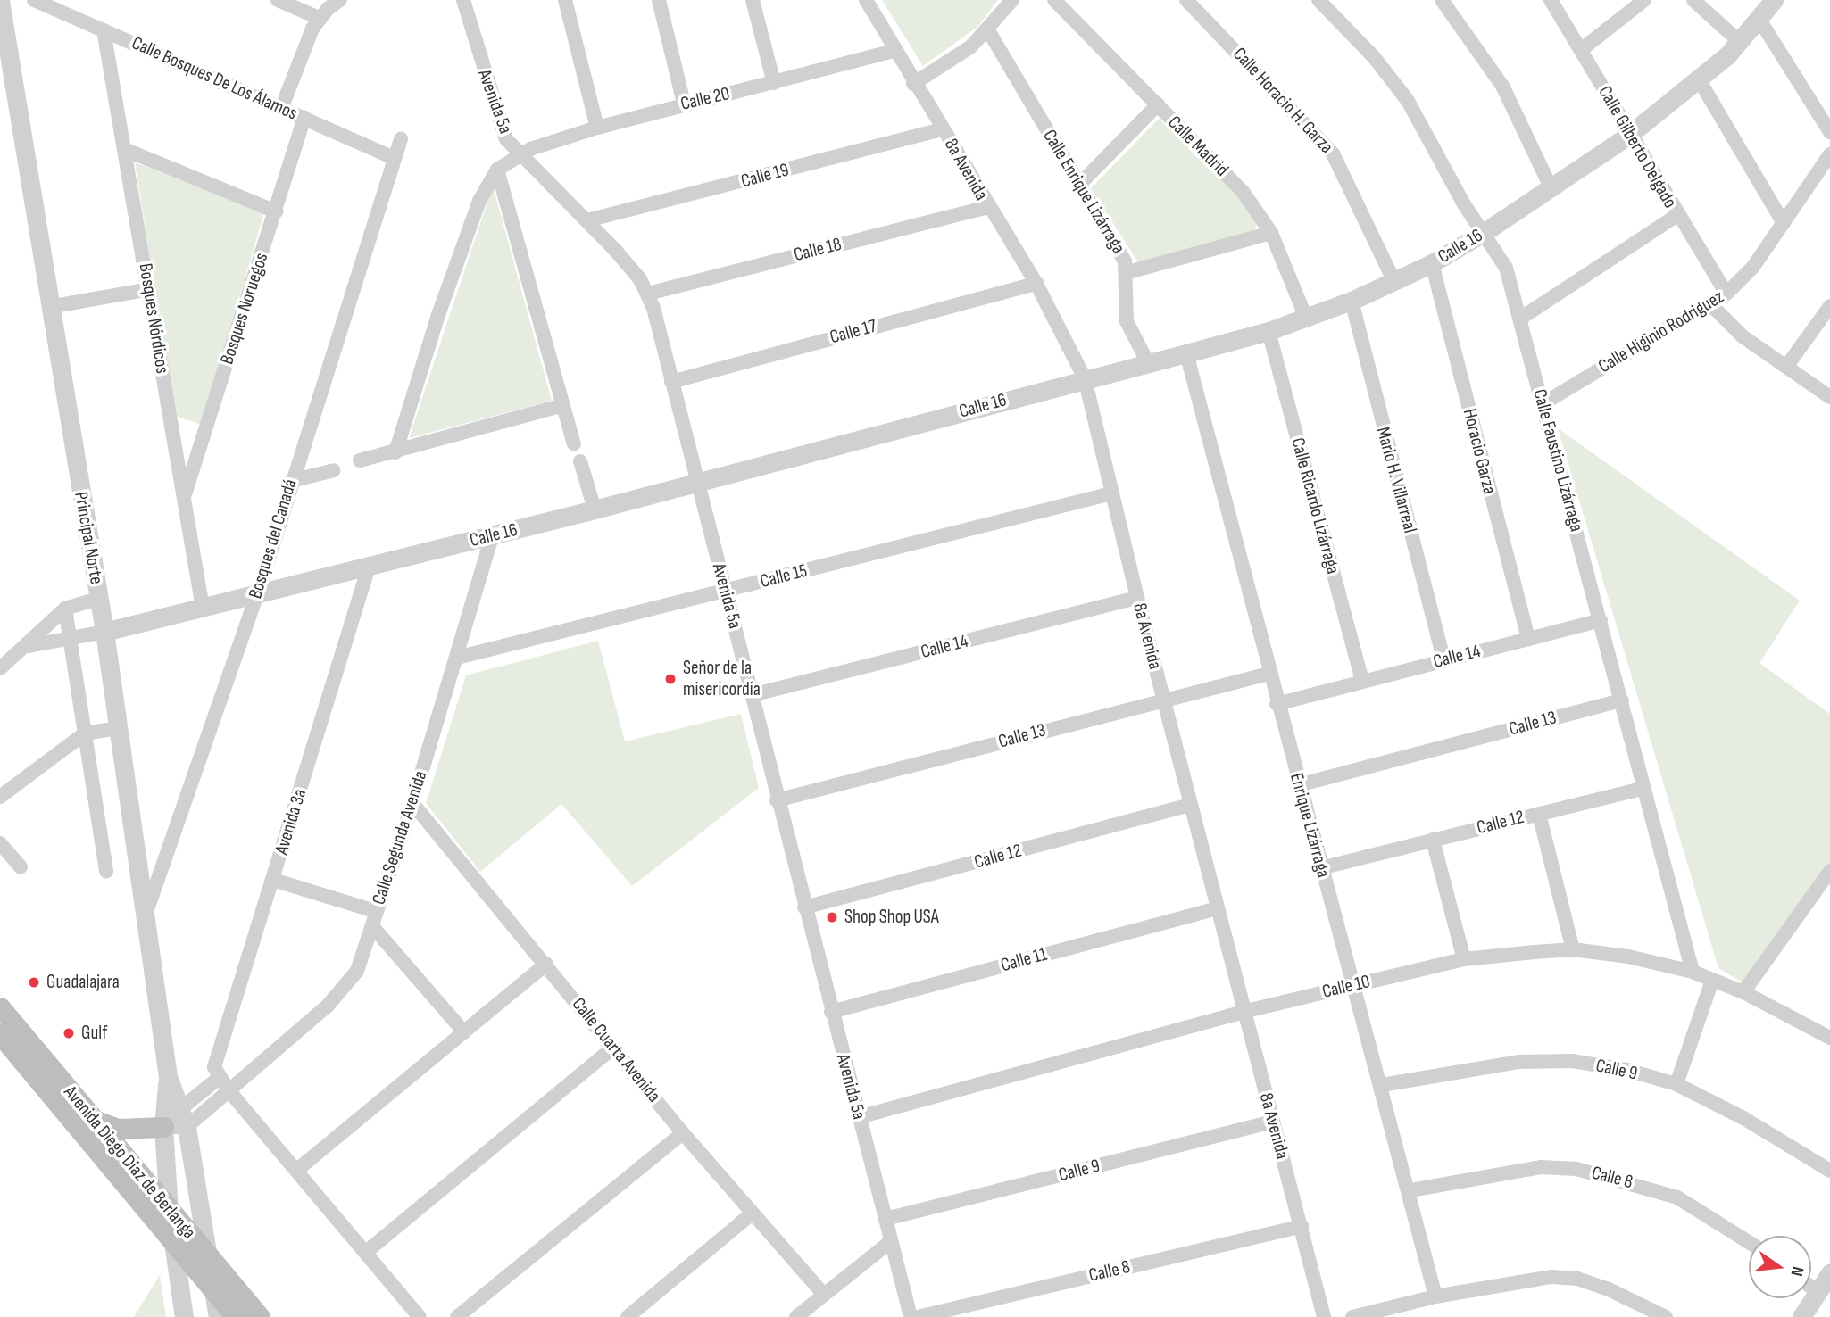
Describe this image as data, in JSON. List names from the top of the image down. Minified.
{"streets":{"main road":["Avenida Diego Díaz de Berlanga"],"street":["Calle Bosques De Los Álamos","Calle 20","Calle Horacio H. Garza","Avenida 5a","Calle Madrid","Calle Gilberto Delgado","8a Avenida","Calle 19","Calle Enrique Lizárraga","Calle 16","Calle 18","Bosques Noruegos","Bosques Nórdicos","Calle 17","Calle Higinio Rodriguez","Horacio Garza","Calle Faustino Lizárraga","Mario H. Villarreal","Calle Ricardo Lizárraga","Principal Norte","Bosques del Canadá","Calle 15","Calle 14","Calle 13","Avenida 3a","Calle 12","Enrique Lizárraga","Calle Segunda Avenida","Calle 11","Calle 10","Calle Cuarta Avenida","Calle 9","Calle 8"]},"crossings":[["Calle Bosques De Los Álamos","Bosques Noruegos"],["Calle Bosques De Los Álamos","Bosques Nórdicos"],["Calle Bosques De Los Álamos","Bosques del Canadá"],["Calle 20","Avenida 5a"],["Calle 20","8a Avenida"],["Calle Horacio H. Garza","Calle 16"],["Avenida 5a","Calle 19"],["Avenida 5a","Calle 16"],["Avenida 5a","Calle 18"],["Avenida 5a","Calle 17"],["Avenida 5a","Calle 15"],["Avenida 5a","Calle 14"],["Avenida 5a","Calle 13"],["Avenida 5a","Calle 12"],["Avenida 5a","Calle 11"],["Avenida 5a","Calle 10"],["Avenida 5a","Calle 9"],["Calle Madrid","Calle 16"],["Calle Gilberto Delgado","Calle 16"],["Calle Gilberto Delgado","Calle Higinio Rodriguez"],["8a Avenida","Calle 19"],["8a Avenida","Calle 16"],["8a Avenida","Calle 18"],["8a Avenida","Calle 17"],["8a Avenida","Calle 15"],["8a Avenida","Calle 14"],["8a Avenida","Calle 13"],["8a Avenida","Calle 12"],["8a Avenida","Calle 11"],["8a Avenida","Calle 10"],["8a Avenida","Calle 9"],["8a Avenida","Calle 8"],["Calle Enrique Lizárraga","Calle 16"],["Calle 16","Bosques Nórdicos"],["Calle 16","Horacio Garza"],["Calle 16","Calle Faustino Lizárraga"],["Calle 16","Mario H. Villarreal"],["Calle 16","Calle Ricardo Lizárraga"],["Calle 16","Principal Norte"],["Calle 16","Bosques del Canadá"],["Calle 16","Avenida 3a"],["Calle 16","Enrique Lizárraga"],["Calle 16","Calle Segunda Avenida"],["Bosques Noruegos","Bosques Nórdicos"],["Calle Higinio Rodriguez","Calle Faustino Lizárraga"],["Horacio Garza","Calle 14"],["Calle Faustino Lizárraga","Calle 14"],["Calle Faustino Lizárraga","Calle 13"],["Calle Faustino Lizárraga","Calle 12"],["Calle Faustino Lizárraga","Calle 10"],["Mario H. Villarreal","Calle 14"],["Calle Ricardo Lizárraga","Calle 14"],["Principal Norte","Bosques del Canadá"],["Principal Norte","Calle Segunda Avenida"],["Principal Norte","Avenida Diego Díaz de Berlanga"],["Calle 15","Calle Segunda Avenida"],["Calle 14","Enrique Lizárraga"],["Calle 13","Enrique Lizárraga"],["Calle 12","Enrique Lizárraga"],["Enrique Lizárraga","Calle 10"],["Enrique Lizárraga","Calle 9"],["Enrique Lizárraga","Calle 8"],["Calle Segunda Avenida","Calle Cuarta Avenida"]],"places":["Señor de la misericordia","Shop Shop USA","Guadalajara","Gulf"],"north":"right"}
